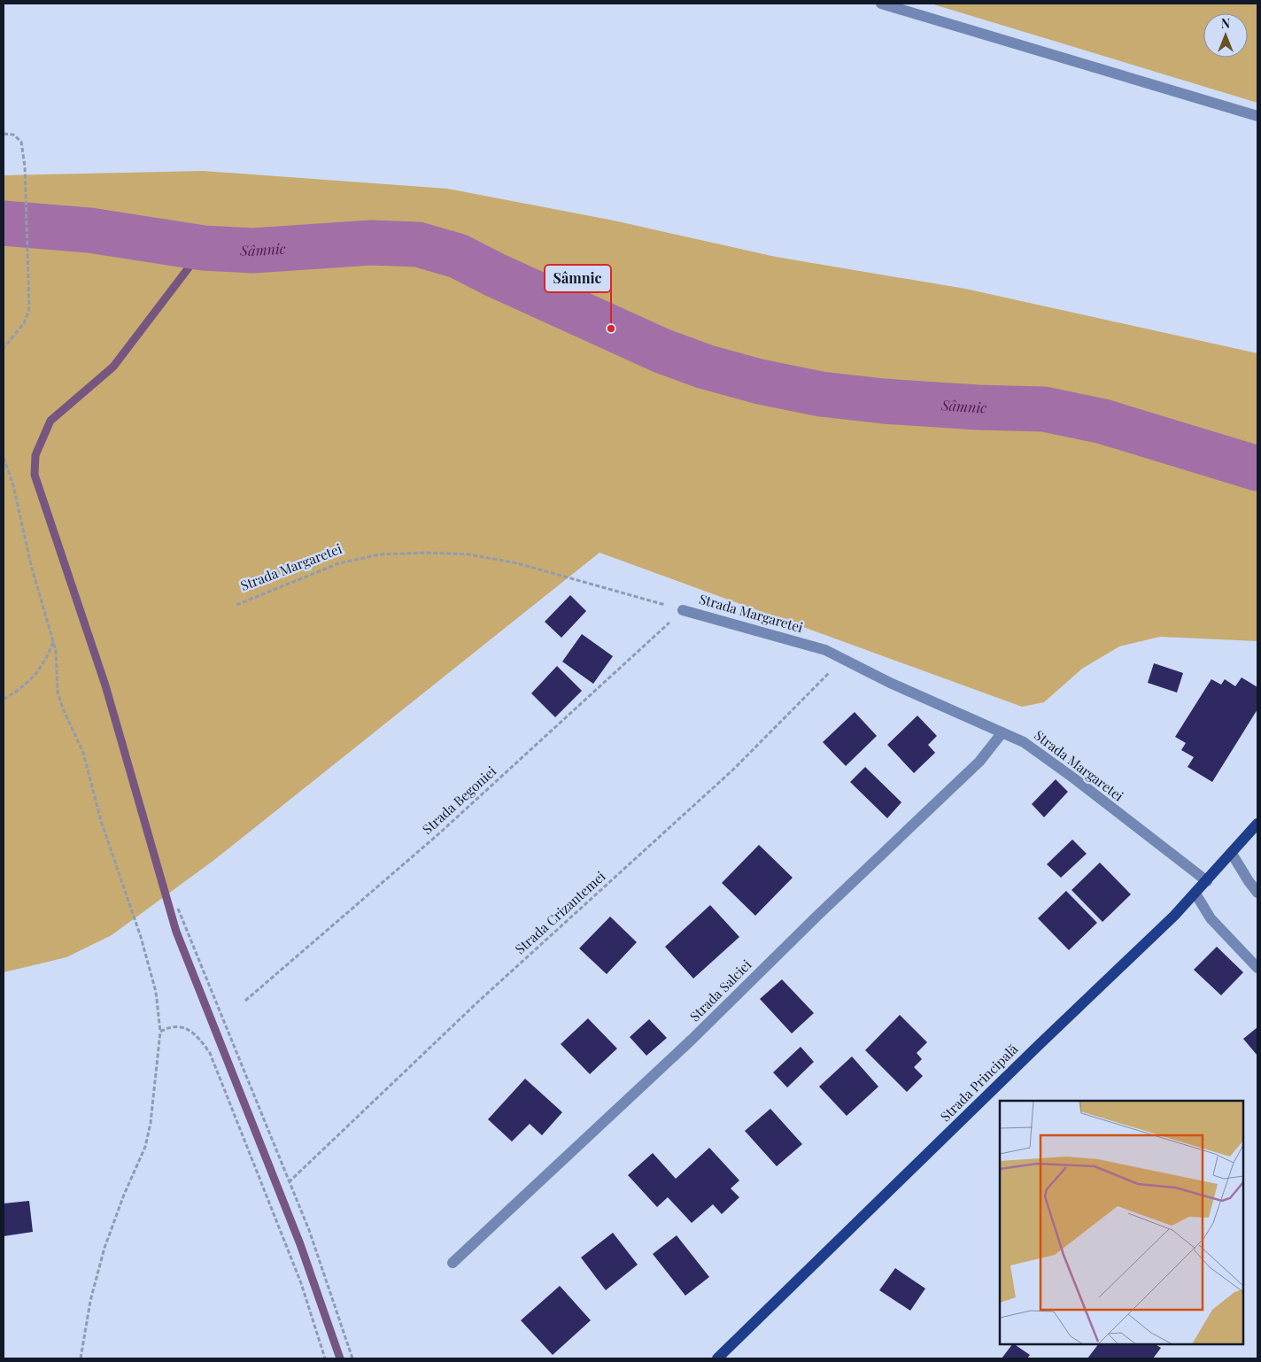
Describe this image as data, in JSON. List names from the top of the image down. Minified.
{"streets":{"main road":["Strada Principală"],"street":["Strada Margaretei","Strada Salciei"],"path":["Strada Begoniei","Strada Crizantemei"]},"crossings":[["Strada Margaretei","Strada Begoniei"],["Strada Margaretei","Strada Crizantemei"],["Strada Margaretei","Strada Salciei"],["Strada Margaretei","Strada Principală"]],"water":["Sâmnic"],"places":["Sâmnic"],"north":"top"}
